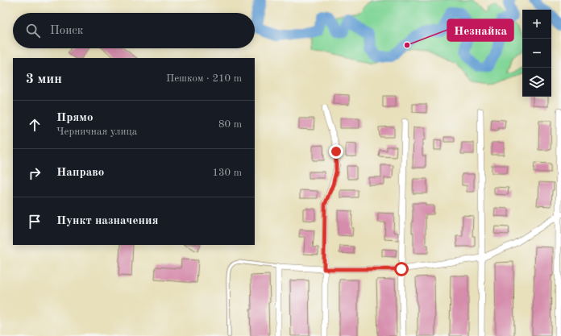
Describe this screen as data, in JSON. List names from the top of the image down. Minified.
{"places":["Незнайка"],"page":{"map_buttons":["+","−"],"search":"Поиск","heading":["3 мин","Пешком · 210 m"],"list":[["Прямо","Черничная улица","80 m"],["Направо","130 m"],"Пункт назначения"]}}
